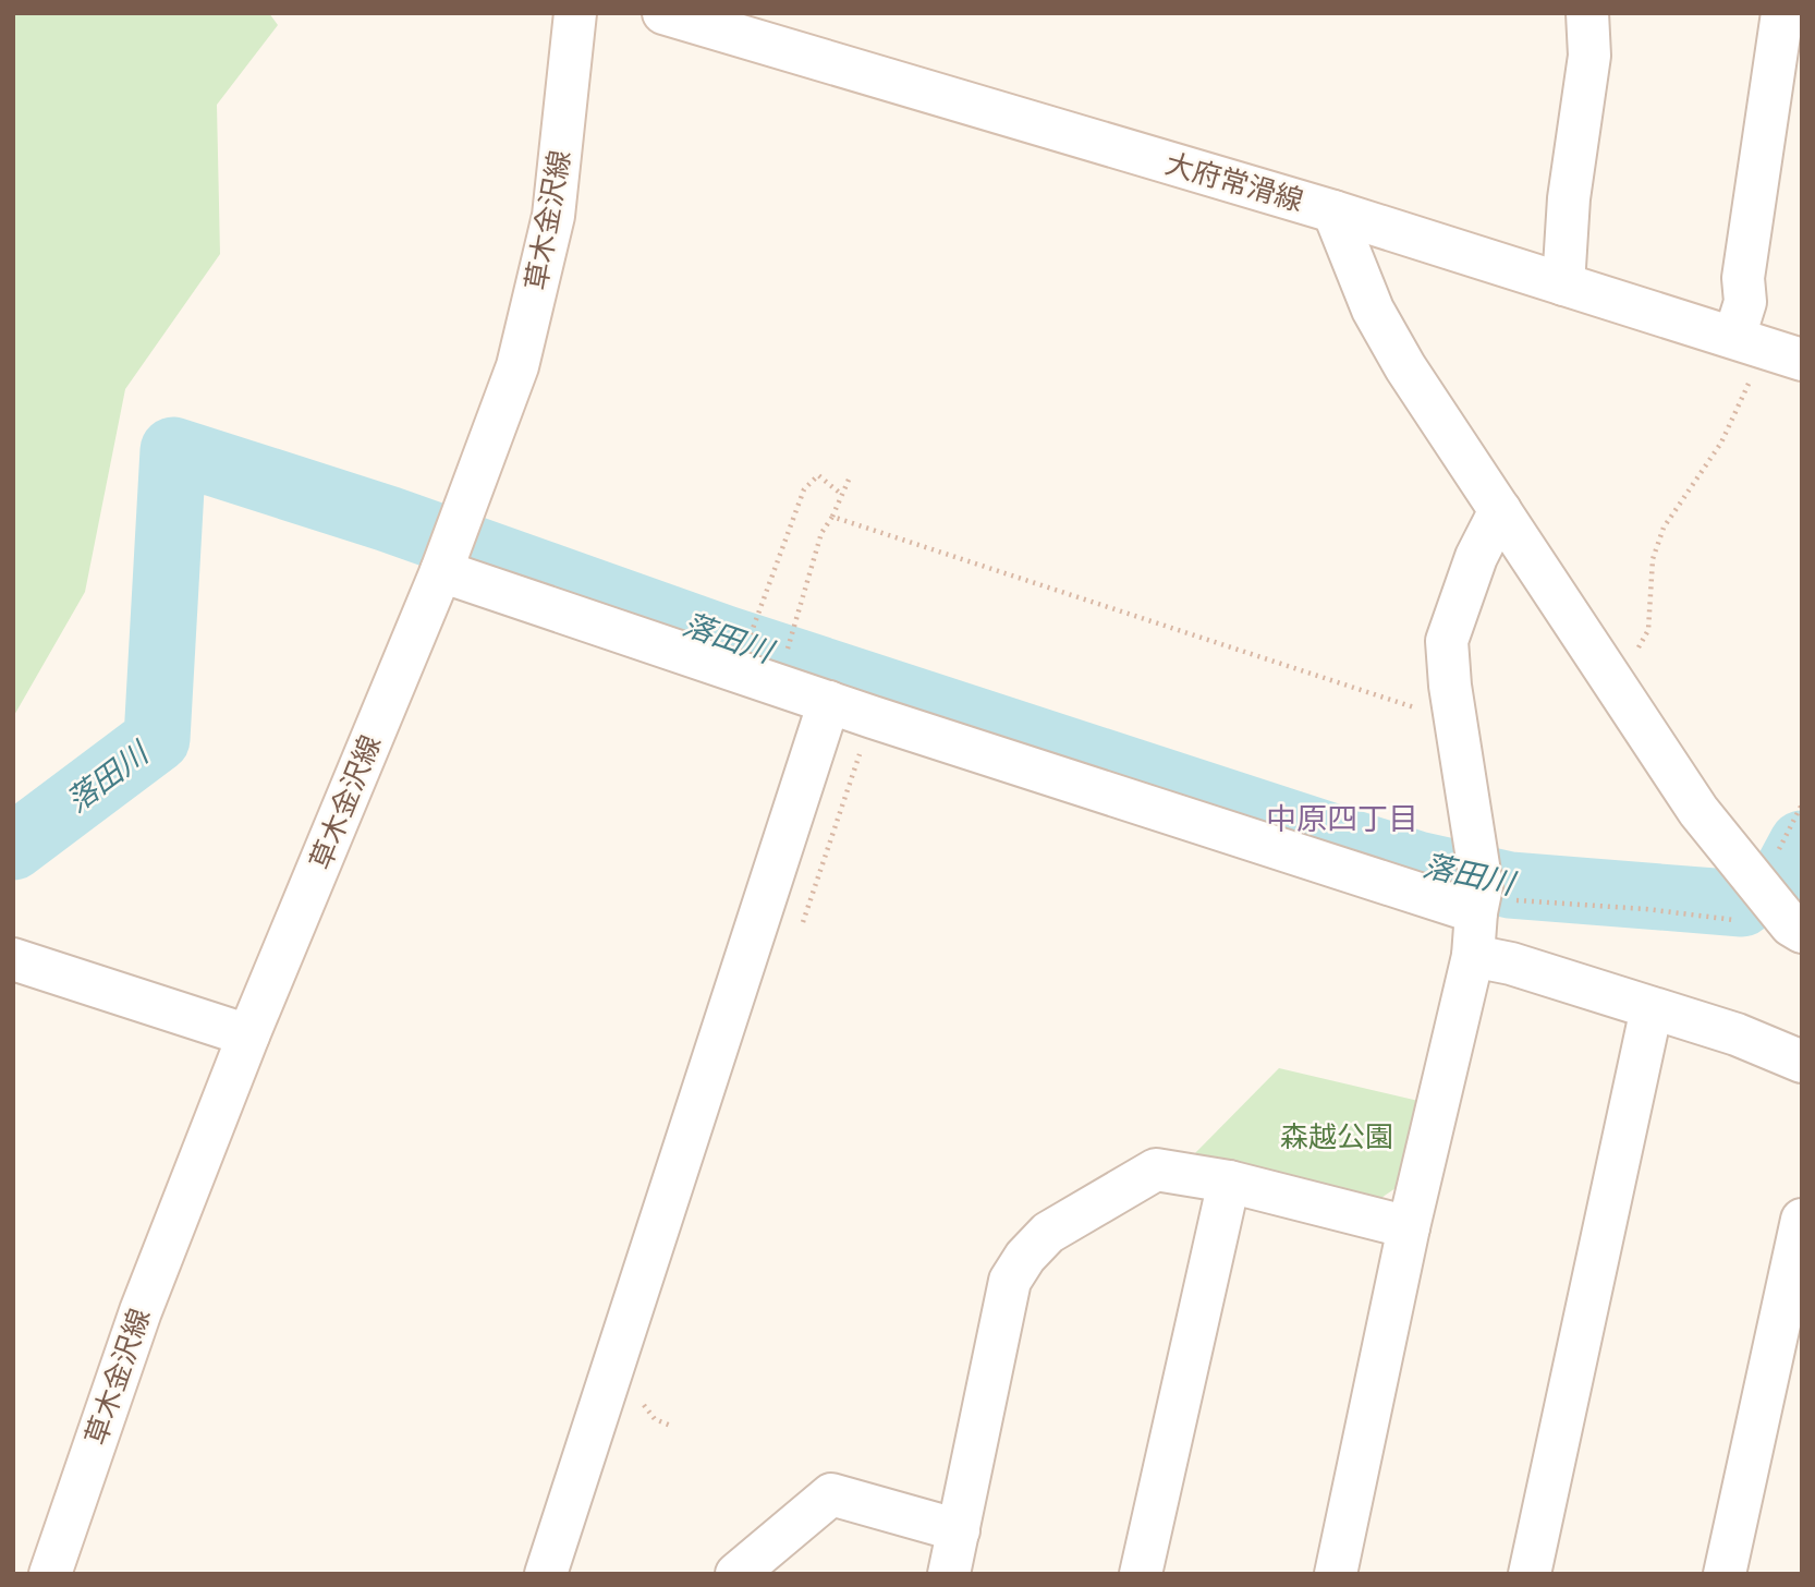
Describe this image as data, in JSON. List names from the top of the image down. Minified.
{"streets":{"street":["大府常滑線","草木金沢線"]},"districts":["中原四丁目"],"water":["落田川"],"parks":["森越公園"]}
